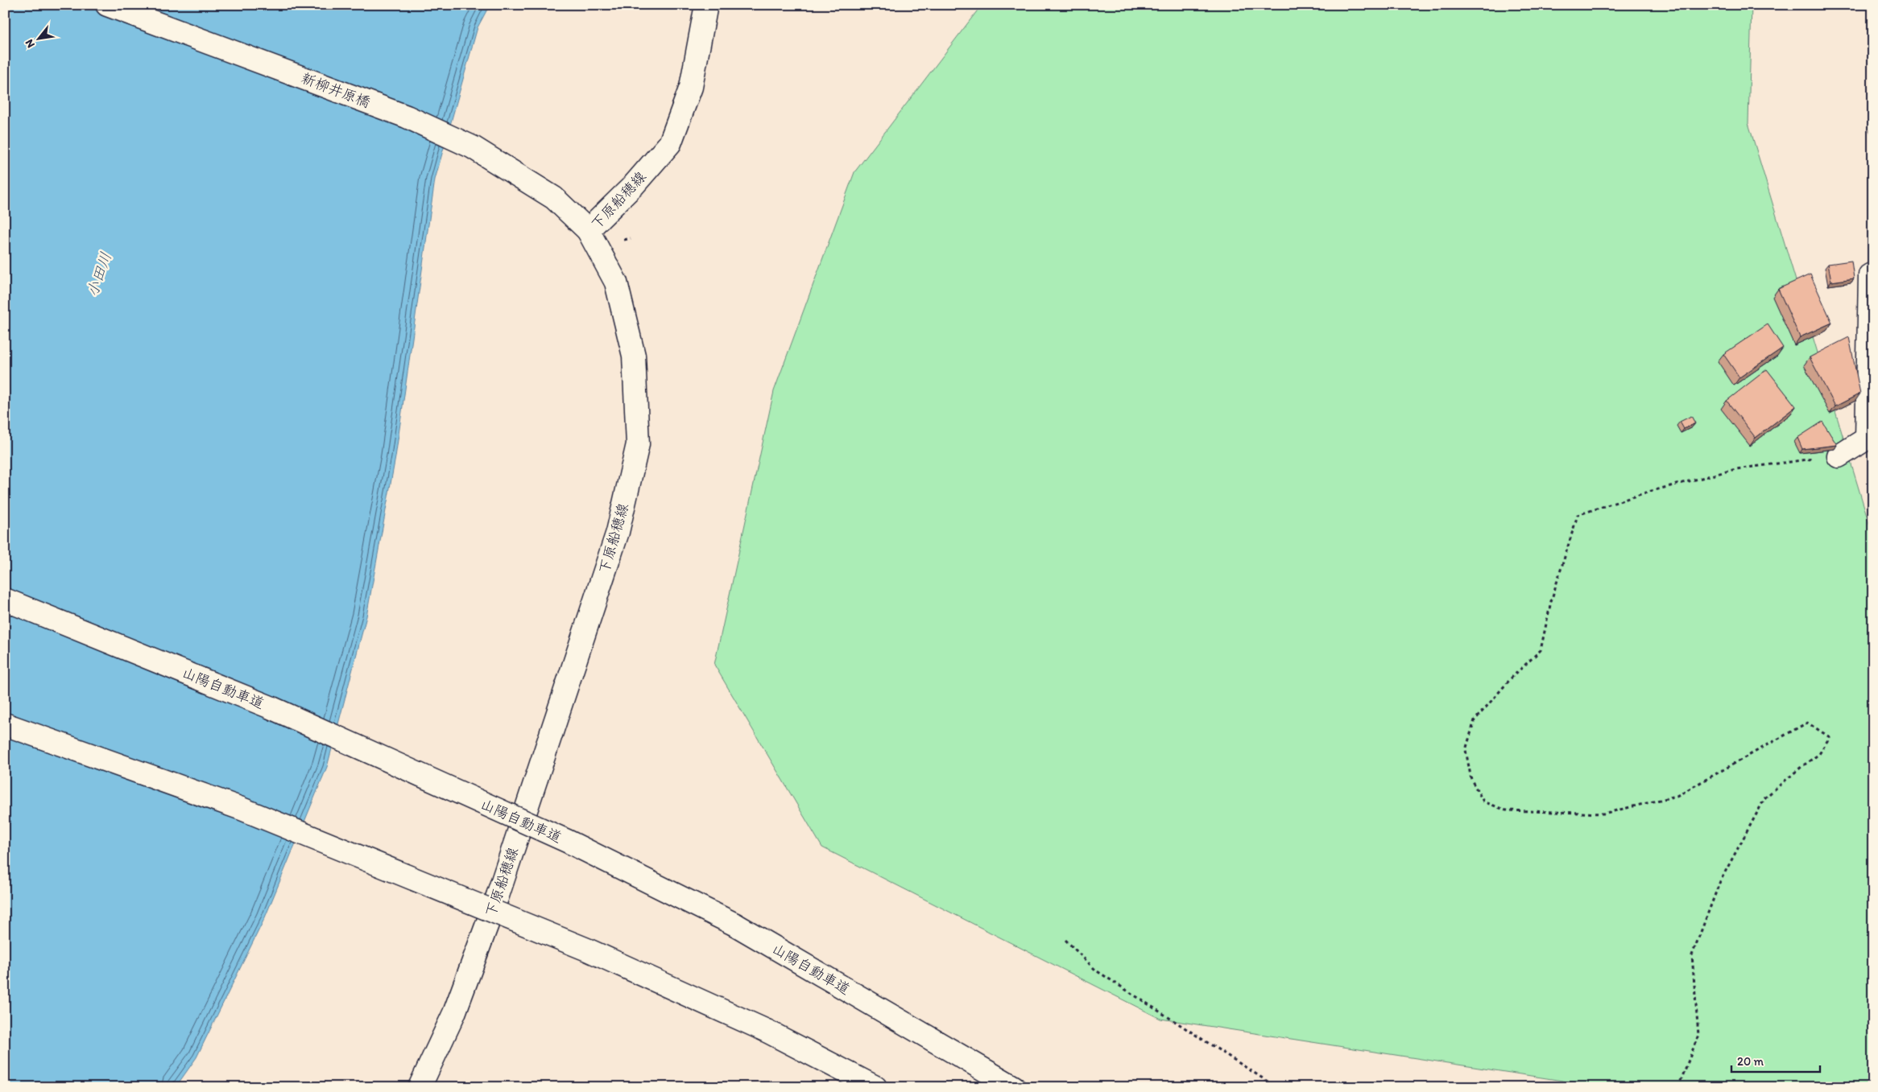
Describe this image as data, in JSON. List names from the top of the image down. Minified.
{"streets":{"main road":["新柳井原橋","下原船穂線","山陽自動車道"]},"crossings":[["新柳井原橋","下原船穂線"]],"water":["小田川"],"scale_bar":"20 m","north":"bottom left"}
